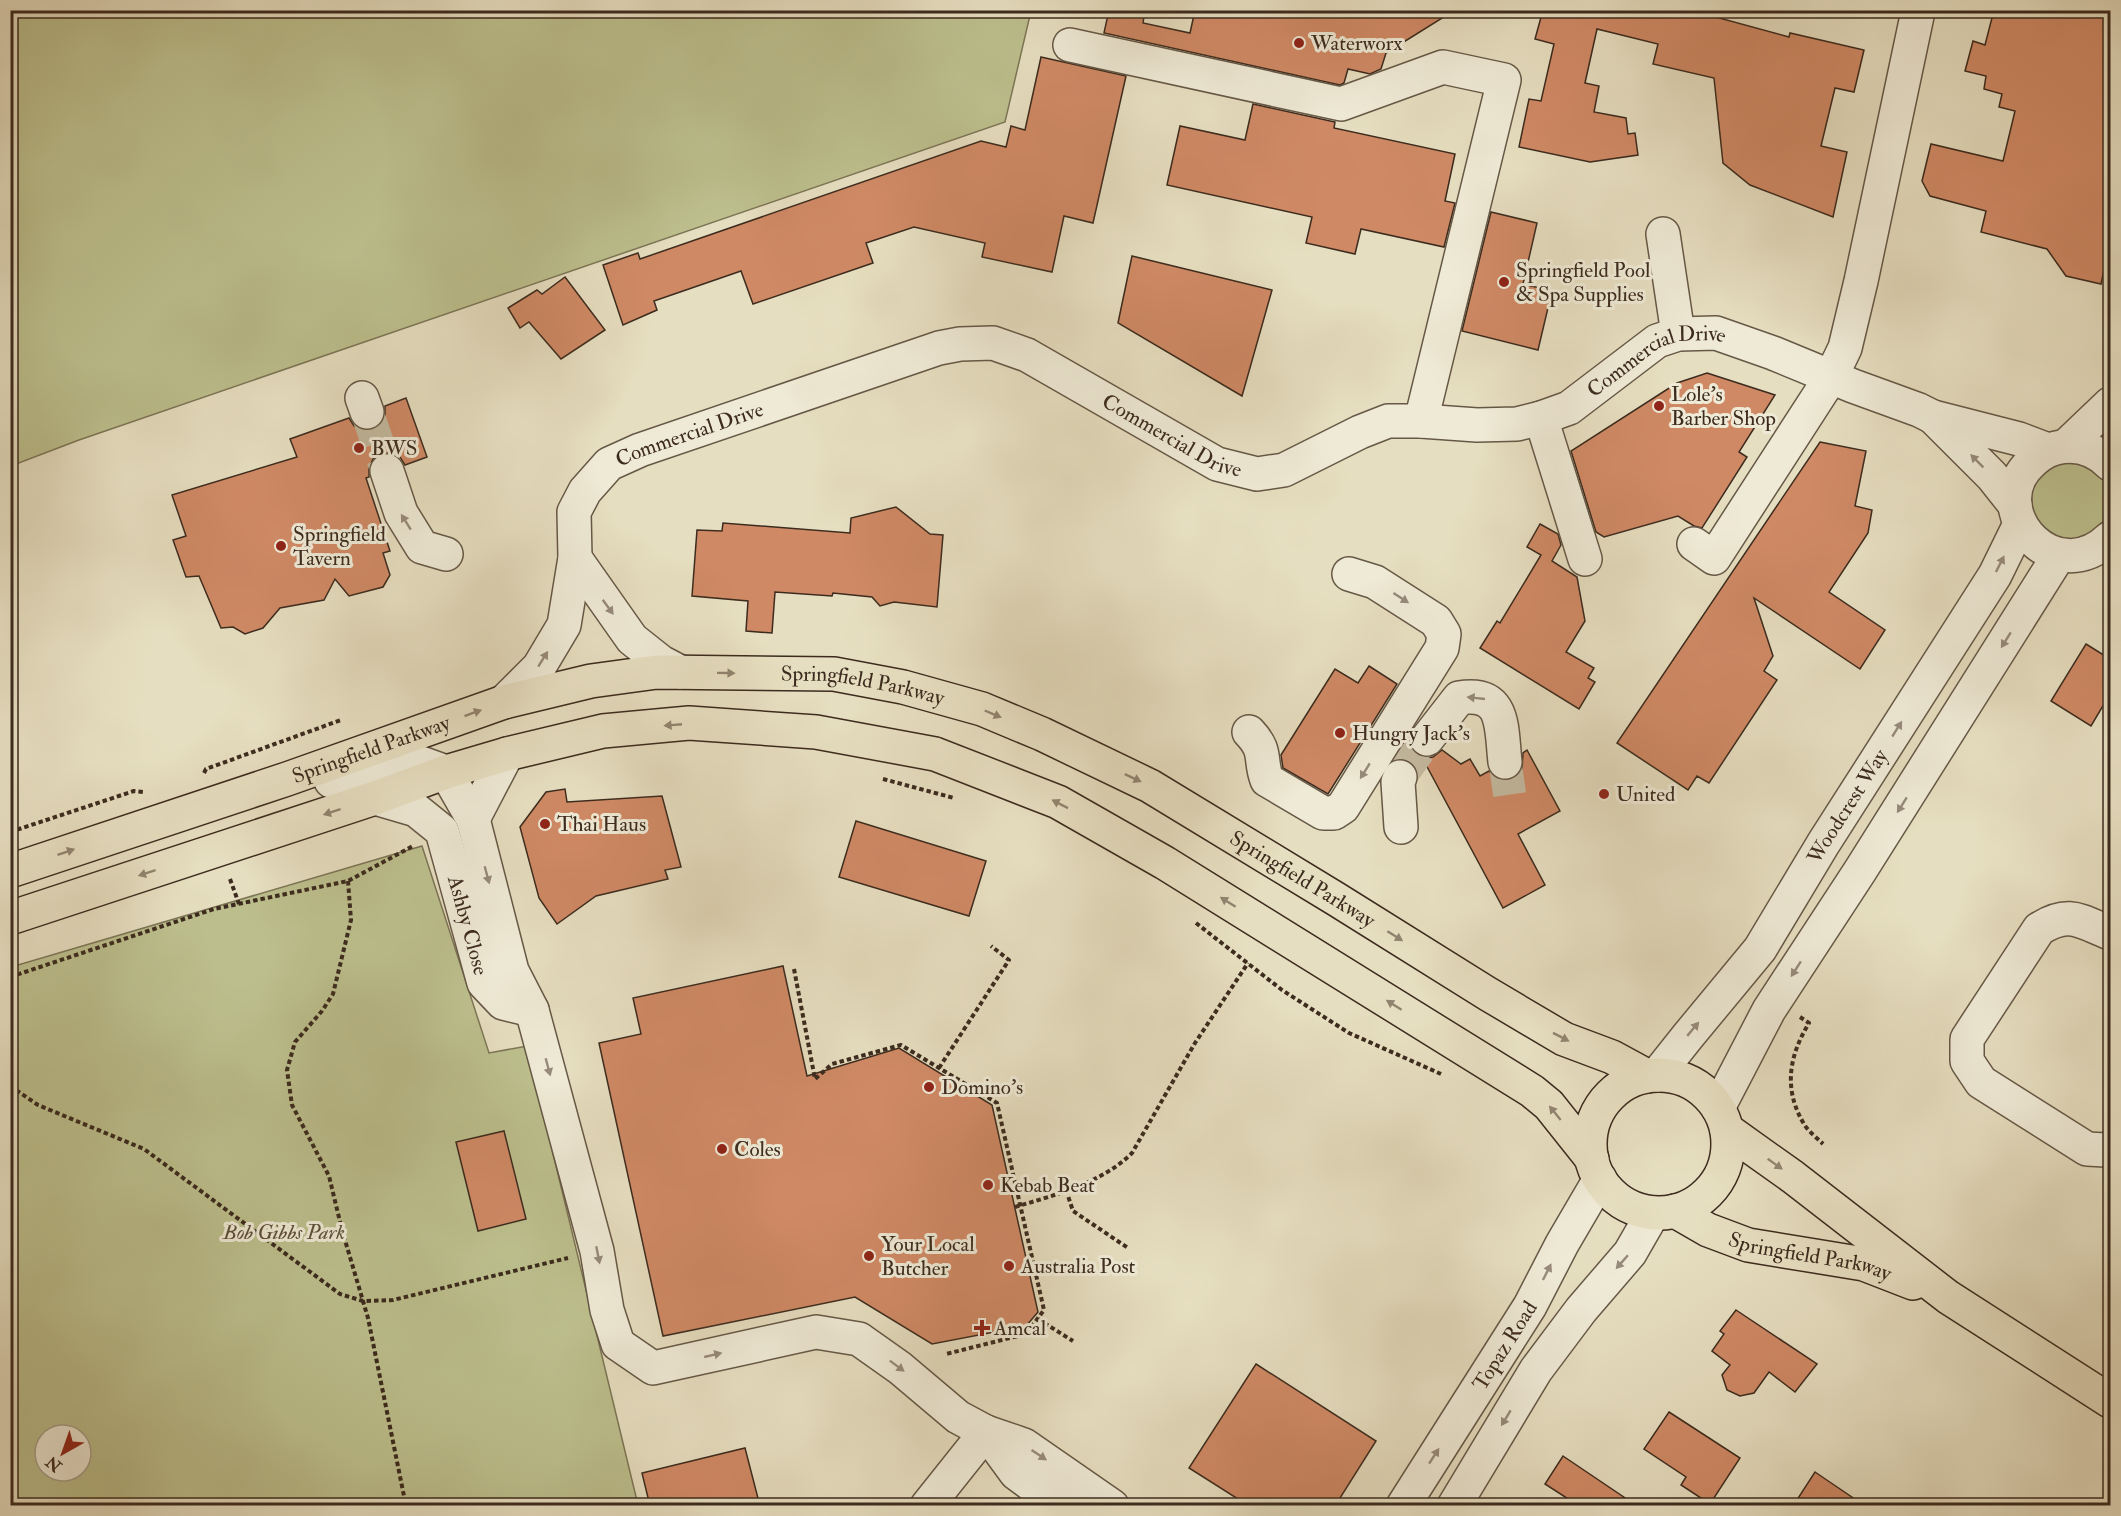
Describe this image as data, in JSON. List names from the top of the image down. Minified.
{"streets":{"main road":["Springfield Parkway"],"street":["Commercial Drive","Woodcrest Way","Ashby Close","Topaz Road"]},"crossings":[["Commercial Drive","Springfield Parkway"],["Commercial Drive","Woodcrest Way"],["Springfield Parkway","Woodcrest Way"],["Springfield Parkway","Topaz Road"],["Woodcrest Way","Topaz Road"]],"parks":["Bob Gibbs Park"],"places":{"other":["Waterworx","Springfield Pool & Spa Supplies","Lole's Barber Shop","BWS","Springfield Tavern","Hungry Jack's","United","Thai Haus","Domino's","Coles","Kebab Beat","Your Local Butcher","Australia Post"],"health":["Amcal"]},"north":"bottom left"}
